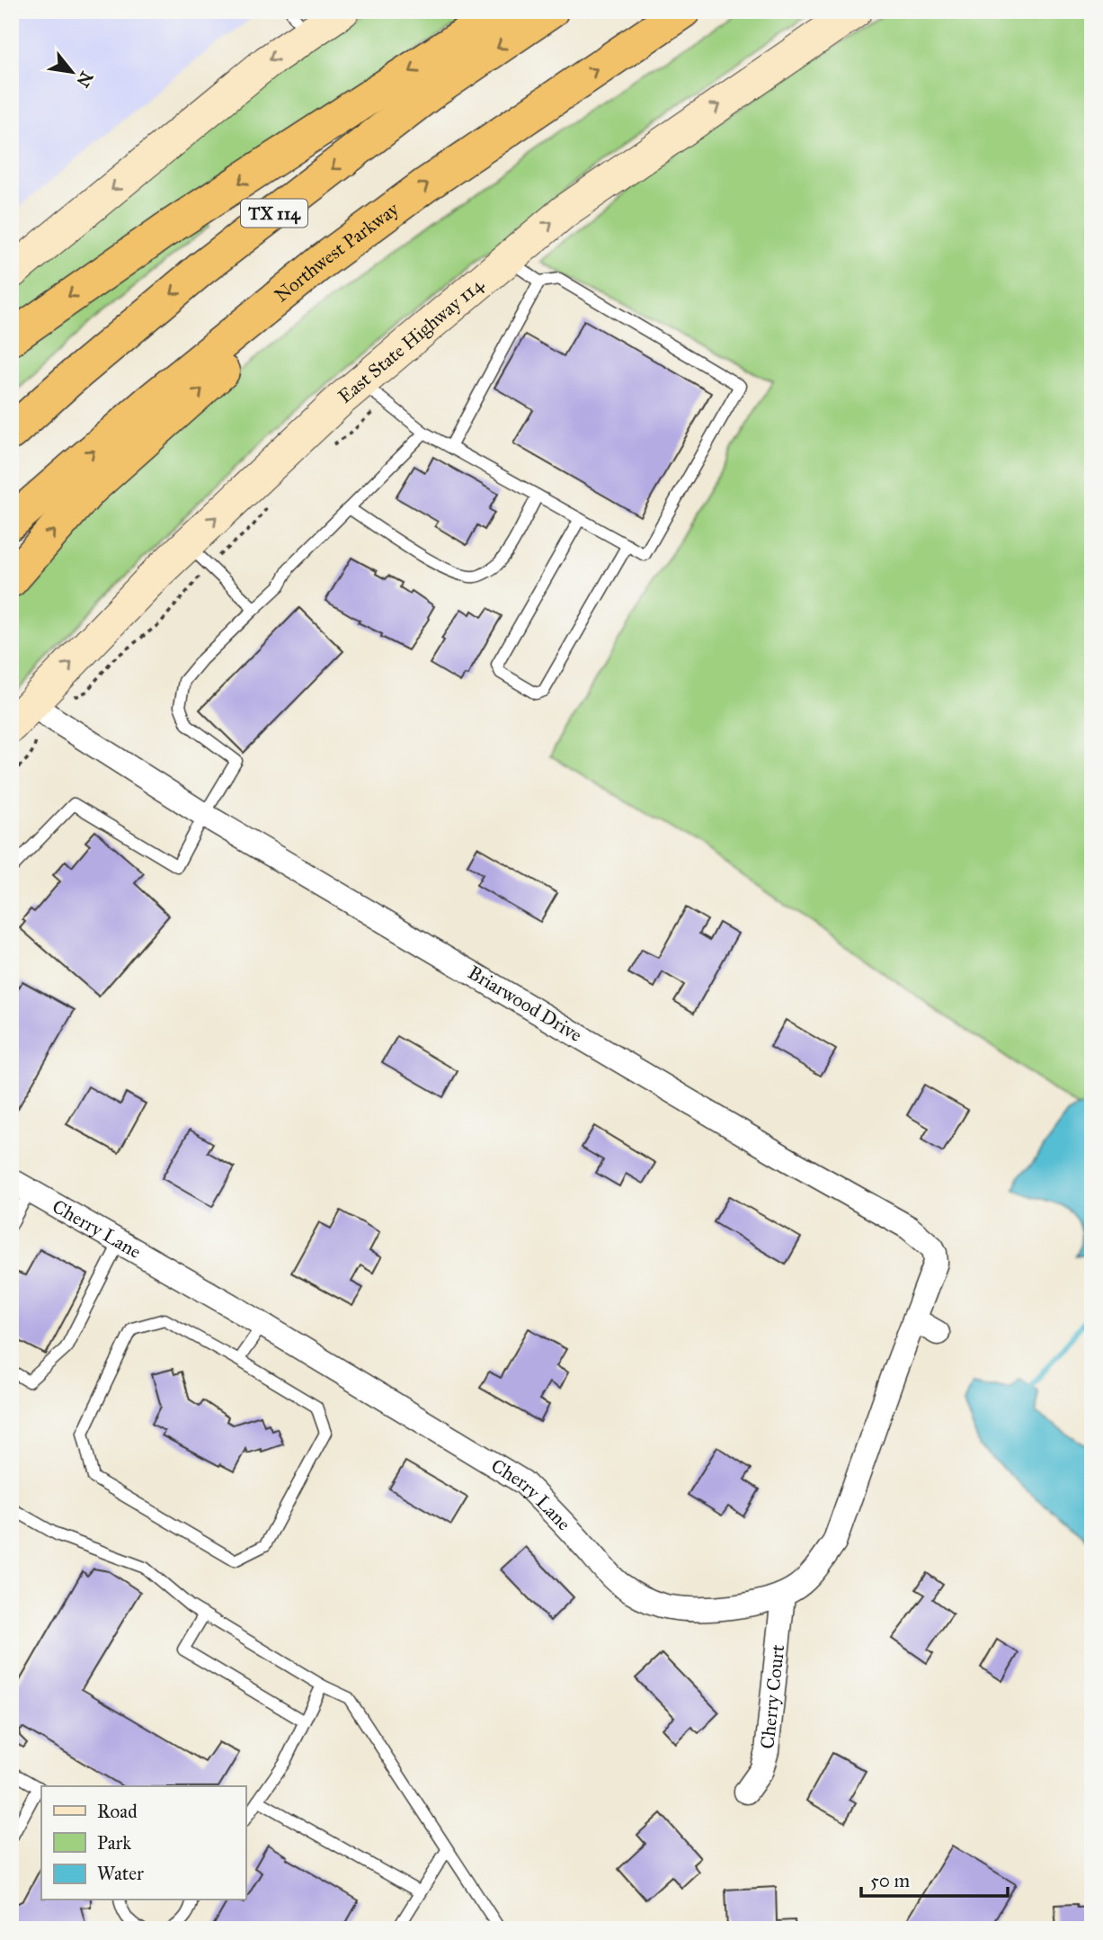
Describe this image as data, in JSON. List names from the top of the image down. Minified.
{"streets":{"highway":["TX 114","Northwest Parkway"],"main road":["East State Highway 114"],"street":["Briarwood Drive","Cherry Lane","Cherry Court"]},"crossings":[["East State Highway 114","Briarwood Drive"],["Briarwood Drive","Cherry Lane"],["Cherry Lane","Cherry Court"]],"one_way":["East State Highway 114"],"legend":["Road","Park","Water"],"scale_bar":"50 m","north":"bottom right"}
